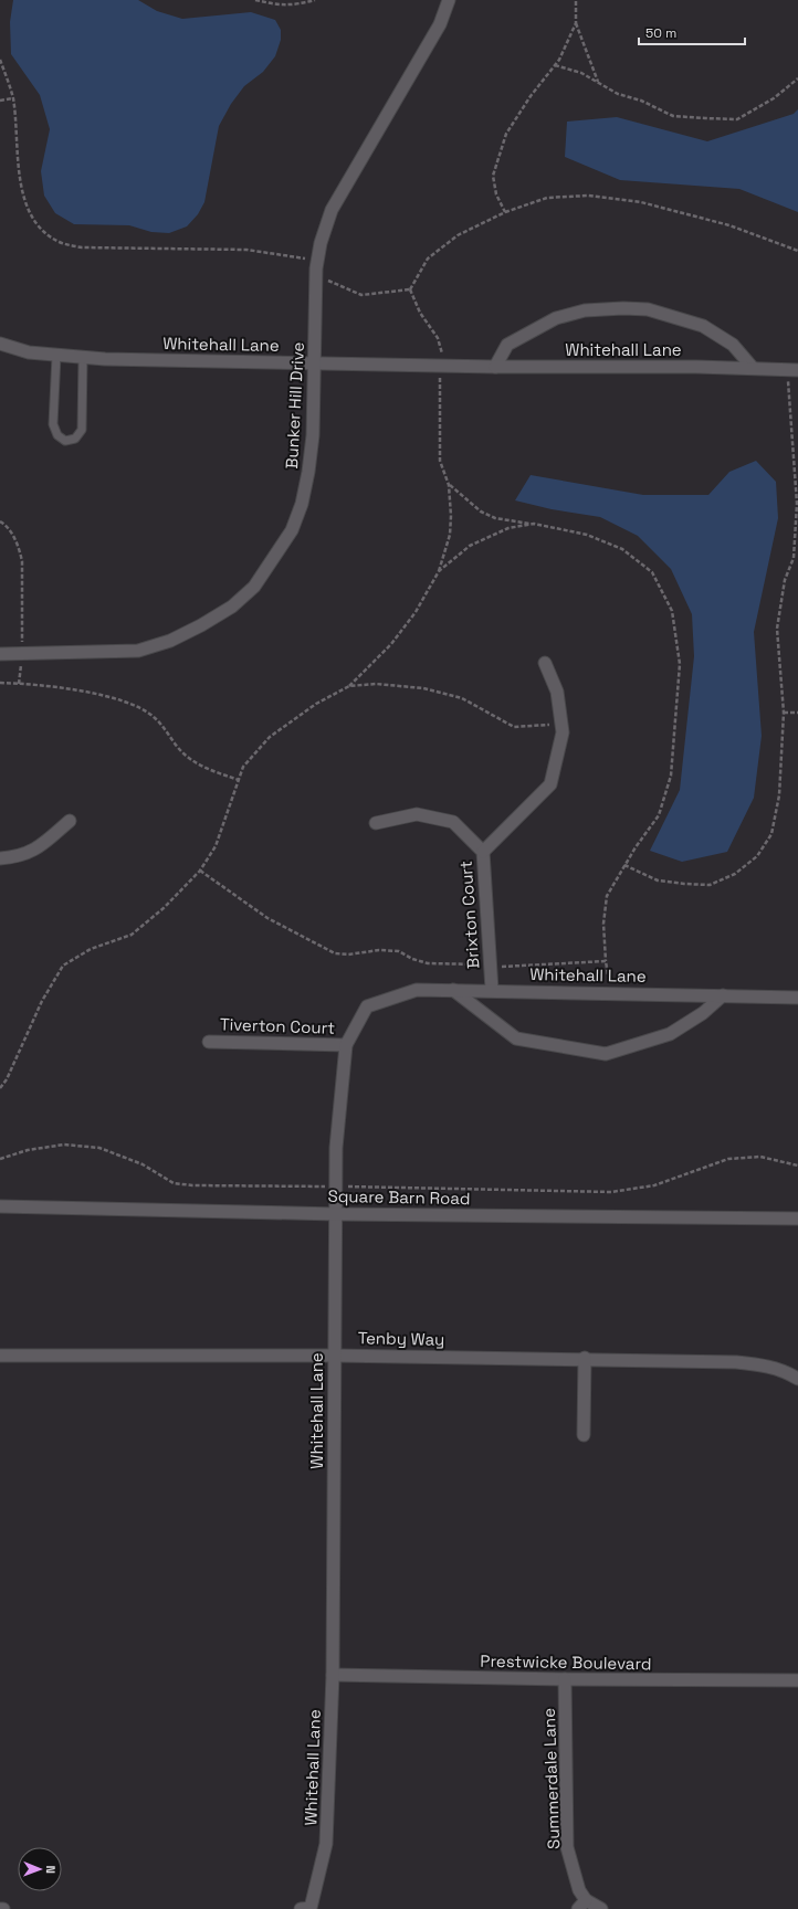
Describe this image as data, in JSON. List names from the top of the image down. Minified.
{"streets":{"street":["Whitehall Lane","Bunker Hill Drive","Brixton Court","Tiverton Court","Square Barn Road","Tenby Way","Prestwicke Boulevard","Summerdale Lane"]},"crossings":[["Whitehall Lane","Bunker Hill Drive"],["Whitehall Lane","Brixton Court"],["Whitehall Lane","Tiverton Court"],["Whitehall Lane","Square Barn Road"],["Whitehall Lane","Tenby Way"],["Whitehall Lane","Prestwicke Boulevard"],["Prestwicke Boulevard","Summerdale Lane"]],"scale_bar":"50 m","north":"right"}
